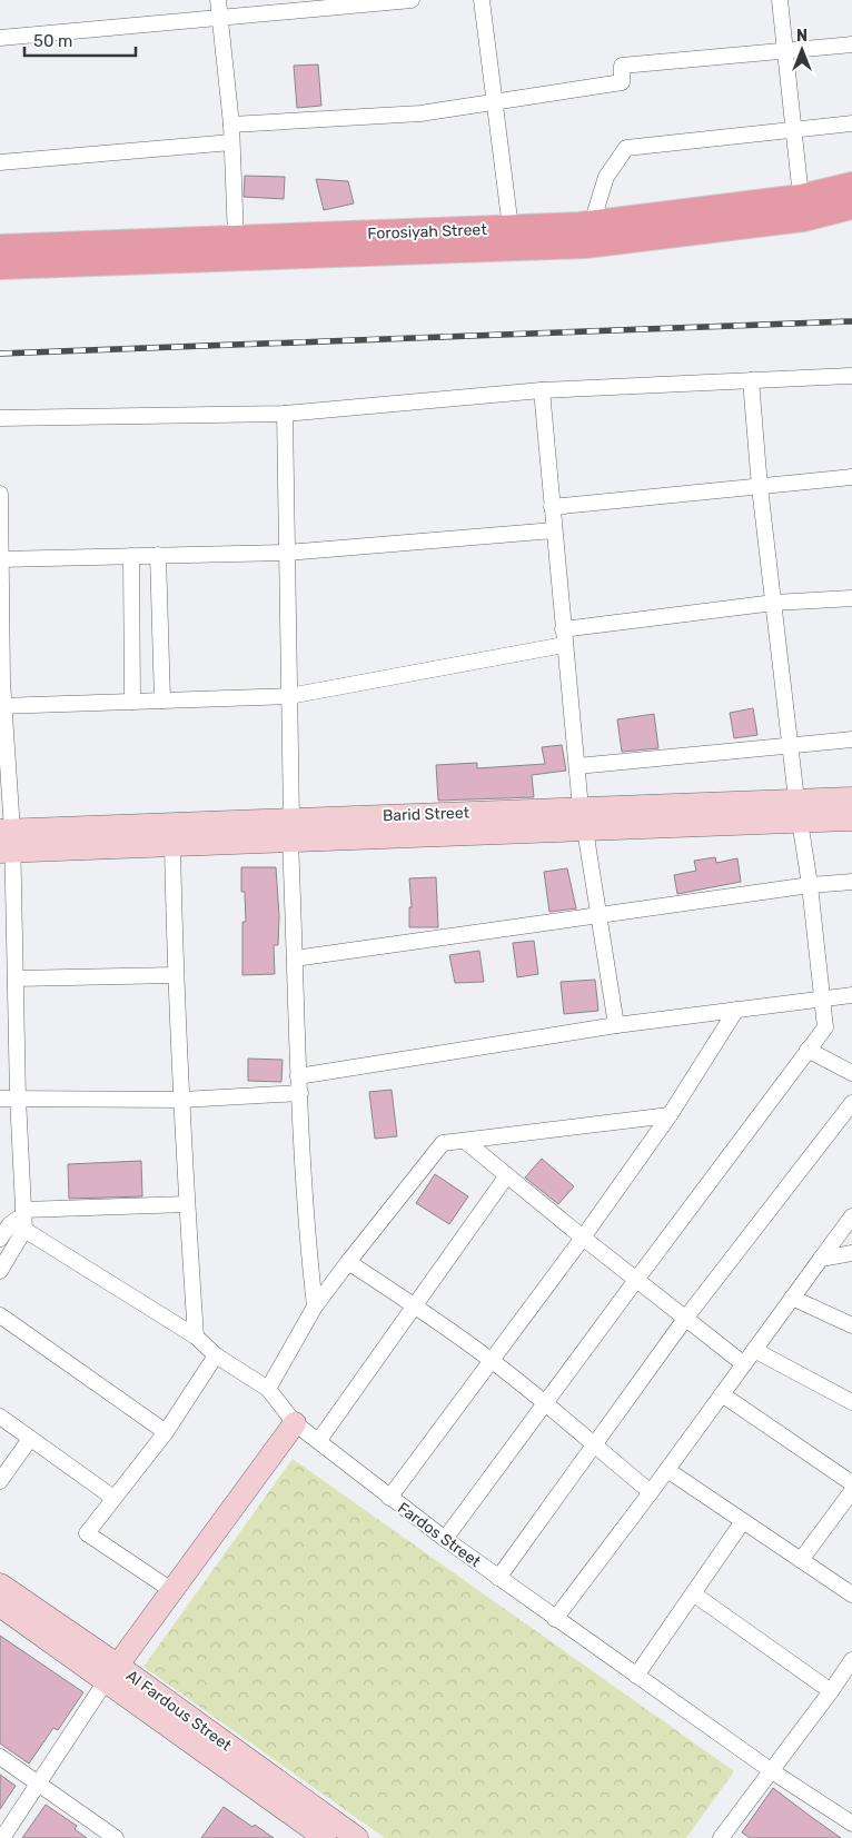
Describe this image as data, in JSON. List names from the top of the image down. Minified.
{"streets":{"main road":["Forosiyah Street","Barid Street","Al Fardous Street"],"street":["Fardos Street"]},"scale_bar":"50 m","north":"top"}
